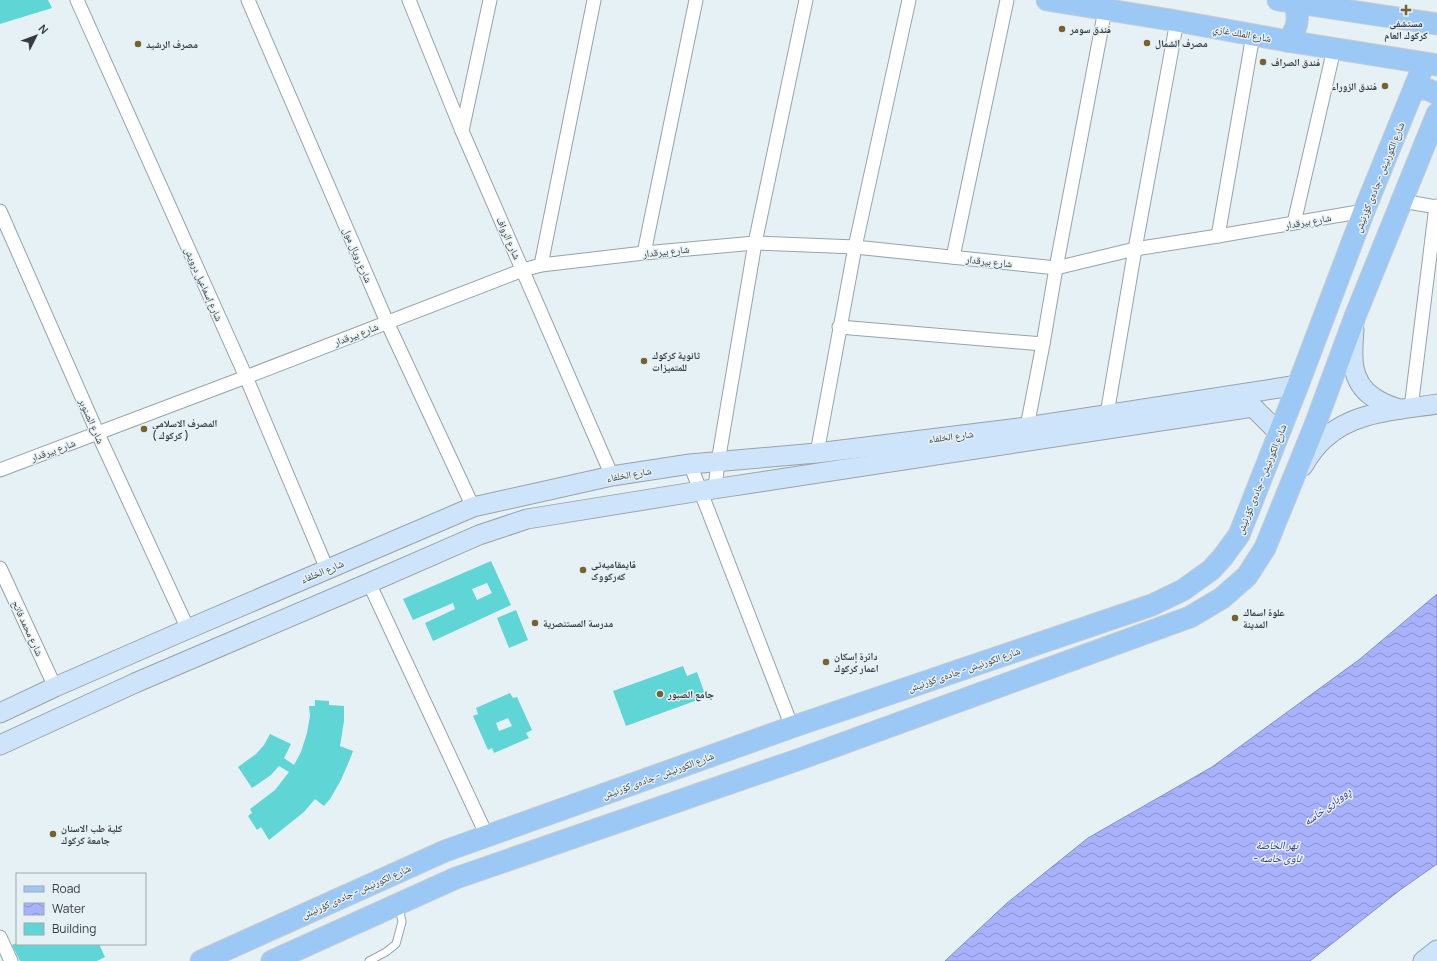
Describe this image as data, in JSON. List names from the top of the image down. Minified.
{"streets":{"main road":["شارع الملك غازي","شارع الكورنيش - جادەی کۆرنیش"],"street":["شارع بيرقدار","شارع الرواف","شارع رويال مول","شارع إسماعيل درويش","شارع الصنوبر","شارع الخلفاء","شارع محمد فاتح"]},"crossings":[["شارع الملك غازي","شارع الكورنيش - جادەی کۆرنیش"],["شارع الكورنيش - جادەی کۆرنیش","شارع بيرقدار"],["شارع الكورنيش - جادەی کۆرنیش","شارع الخلفاء"],["شارع بيرقدار","شارع الرواف"],["شارع بيرقدار","شارع رويال مول"],["شارع بيرقدار","شارع إسماعيل درويش"],["شارع بيرقدار","شارع الصنوبر"],["شارع الرواف","شارع الخلفاء"],["شارع رويال مول","شارع الخلفاء"],["شارع إسماعيل درويش","شارع الخلفاء"],["شارع الصنوبر","شارع الخلفاء"],["شارع الخلفاء","شارع محمد فاتح"]],"water":["ڕووباری خاسە","نهر الخاصة - ئاوی خاسە"],"places":{"health":["مستشفى كركوك العام"],"other":["فندق سومر","مصرف الشمال","مصرف الرشيد","فندق الصراف","فندق الزوراء","ثانوية كركوك للمتميزات","المصرف الاسلامي ( كركوك )","قایمقامیەتی کەرکووک","علوة اسماك المدينة","مدرسة المستنصرية","دائرة إسكان اعمار كركوك","جامع الصبور","كلية طب الاسنان جامعة كركوك"]},"legend":["Road","Water","Building"],"north":"top right"}
